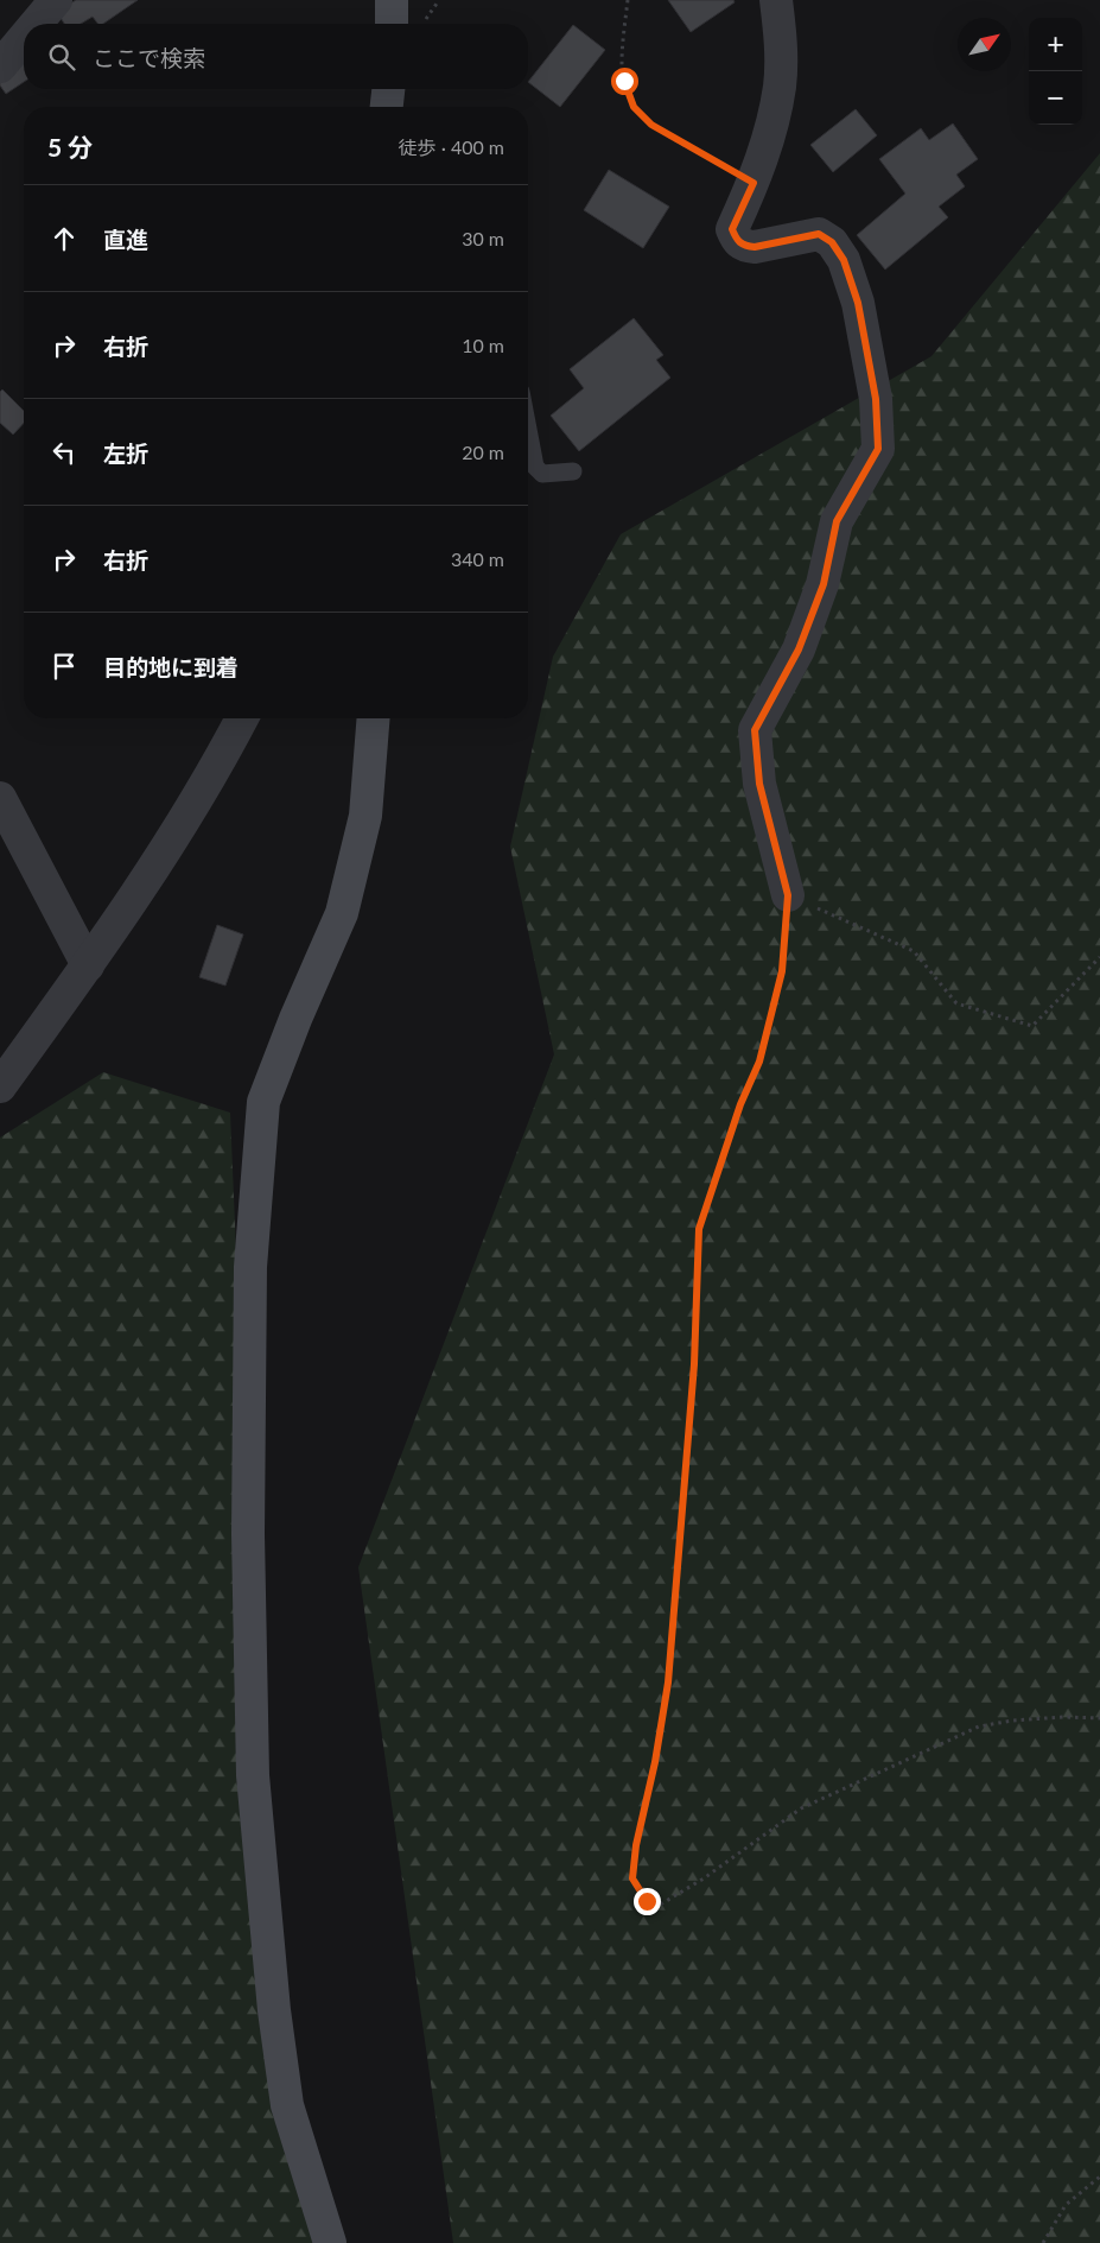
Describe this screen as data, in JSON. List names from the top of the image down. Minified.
{"north":"top right","page":{"map_buttons":["+","−"],"search":"ここで検索","heading":["5 分","徒歩 · 400 m"],"list":[["直進","30 m"],["右折","10 m"],["左折","20 m"],["右折","340 m"],"目的地に到着"]}}
